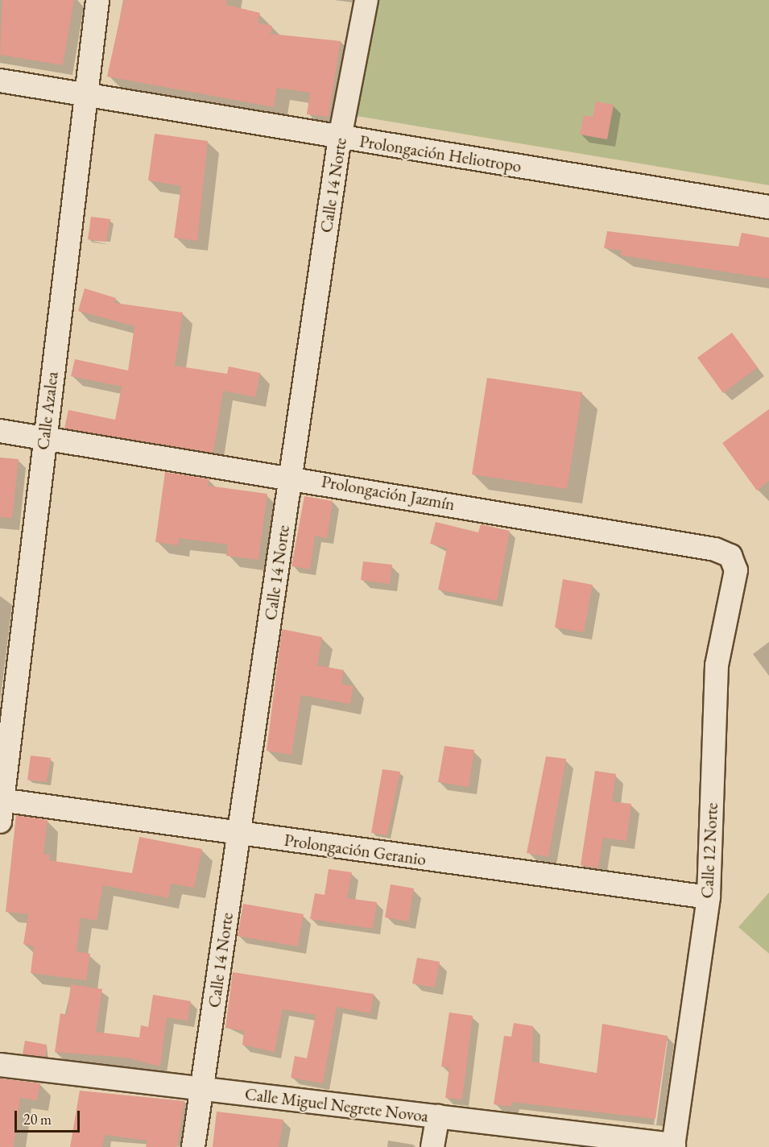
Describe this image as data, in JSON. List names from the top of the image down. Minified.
{"streets":{"street":["Prolongación Heliotropo","Calle 14 Norte","Calle Azalea","Prolongación Jazmín","Prolongación Geranio","Calle 12 Norte","Calle Miguel Negrete Novoa"]},"crossings":[["Prolongación Heliotropo","Calle 14 Norte"],["Prolongación Heliotropo","Calle Azalea"],["Calle 14 Norte","Prolongación Jazmín"],["Calle 14 Norte","Prolongación Geranio"],["Calle 14 Norte","Calle Miguel Negrete Novoa"],["Calle Azalea","Prolongación Jazmín"],["Calle Azalea","Prolongación Geranio"],["Prolongación Jazmín","Calle 12 Norte"],["Prolongación Geranio","Calle 12 Norte"],["Calle 12 Norte","Calle Miguel Negrete Novoa"]],"scale_bar":"20 m"}
